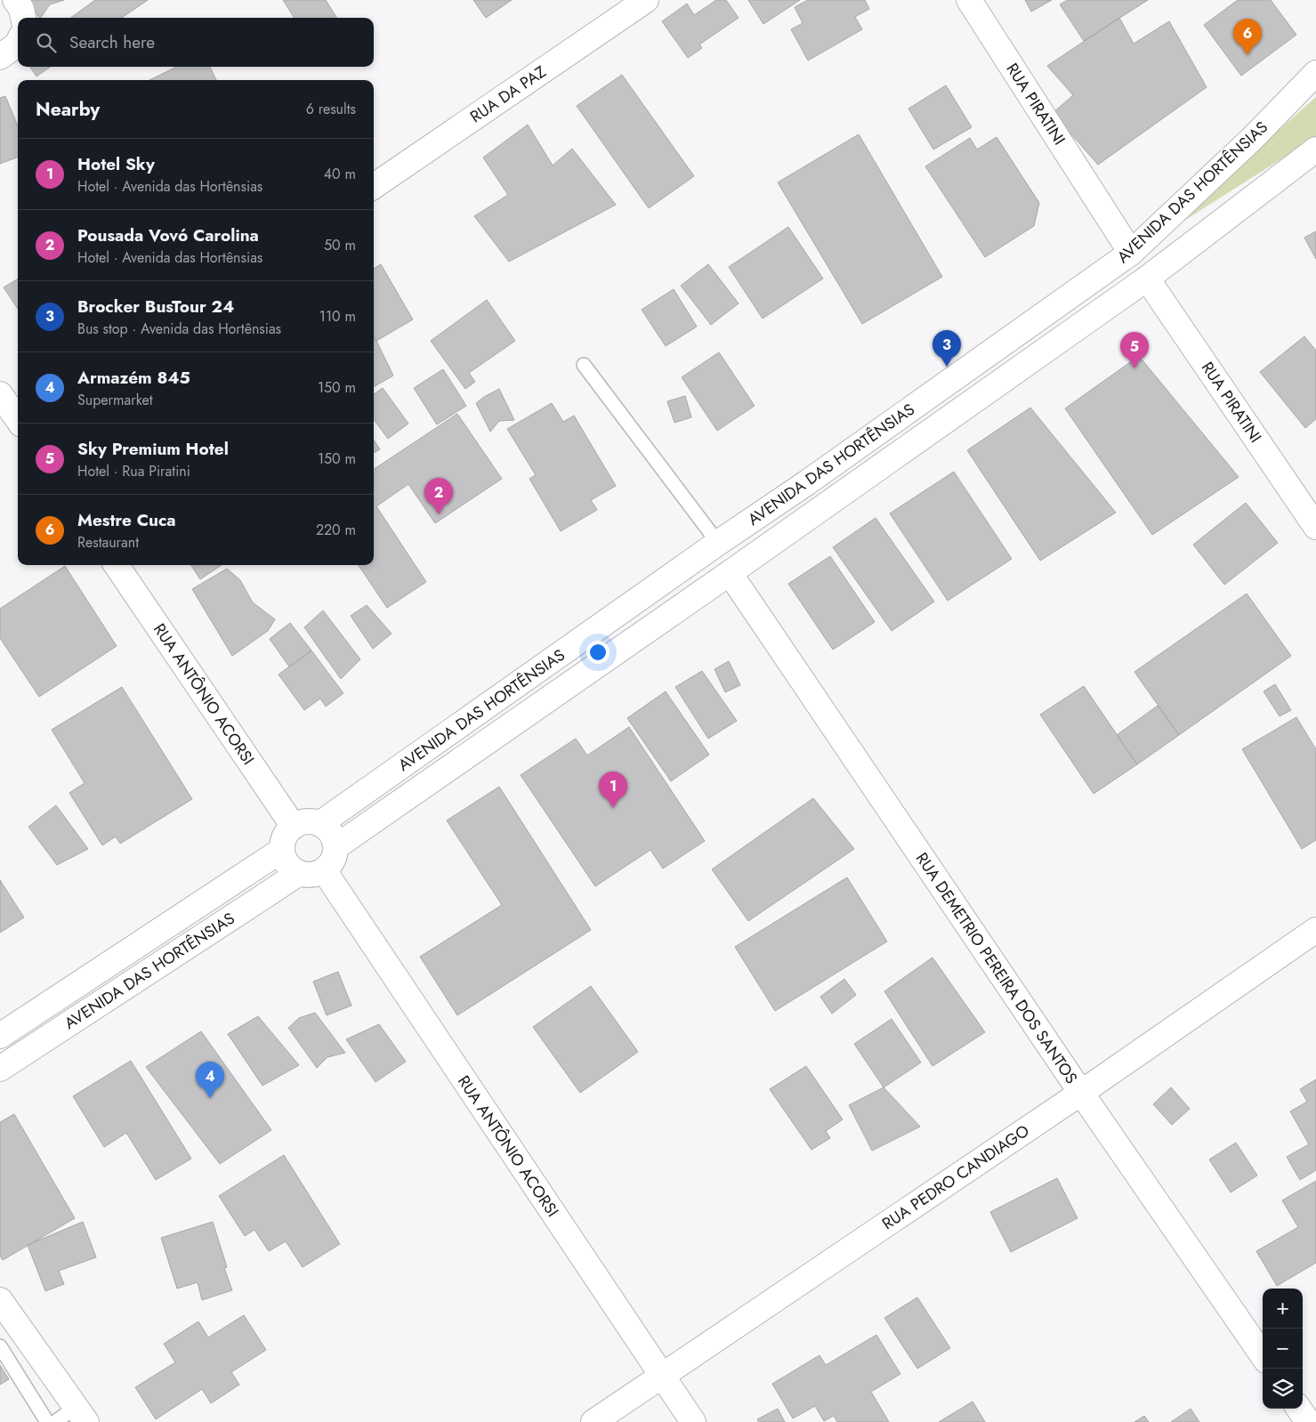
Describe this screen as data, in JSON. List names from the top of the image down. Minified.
{"streets":{"street":["RUA DA PAZ","RUA PIRATINI","AVENIDA DAS HORTÊNSIAS","RUA ANTÔNIO ACORSI","RUA DEMETRIO PEREIRA DOS SANTOS","RUA PEDRO CANDIAGO"]},"crossings":[["RUA PIRATINI","AVENIDA DAS HORTÊNSIAS"],["AVENIDA DAS HORTÊNSIAS","RUA ANTÔNIO ACORSI"],["AVENIDA DAS HORTÊNSIAS","RUA DEMETRIO PEREIRA DOS SANTOS"],["RUA ANTÔNIO ACORSI","RUA PEDRO CANDIAGO"],["RUA DEMETRIO PEREIRA DOS SANTOS","RUA PEDRO CANDIAGO"]],"page":{"search":"Search here","pins":["6","3","5","2","1","4"],"heading":["Nearby","6 results"],"list":[{"mark":"1","name":"Hotel Sky","note":"Hotel · Avenida das Hortênsias","value":"40 m"},{"mark":"2","name":"Pousada Vovó Carolina","note":"Hotel · Avenida das Hortênsias","value":"50 m"},{"mark":"3","name":"Brocker BusTour 24","note":"Bus stop · Avenida das Hortênsias","value":"110 m"},{"mark":"4","name":"Armazém 845","note":"Supermarket","value":"150 m"},{"mark":"5","name":"Sky Premium Hotel","note":"Hotel · Rua Piratini","value":"150 m"},{"mark":"6","name":"Mestre Cuca","note":"Restaurant","value":"220 m"}],"map_buttons":["+","−"]}}
